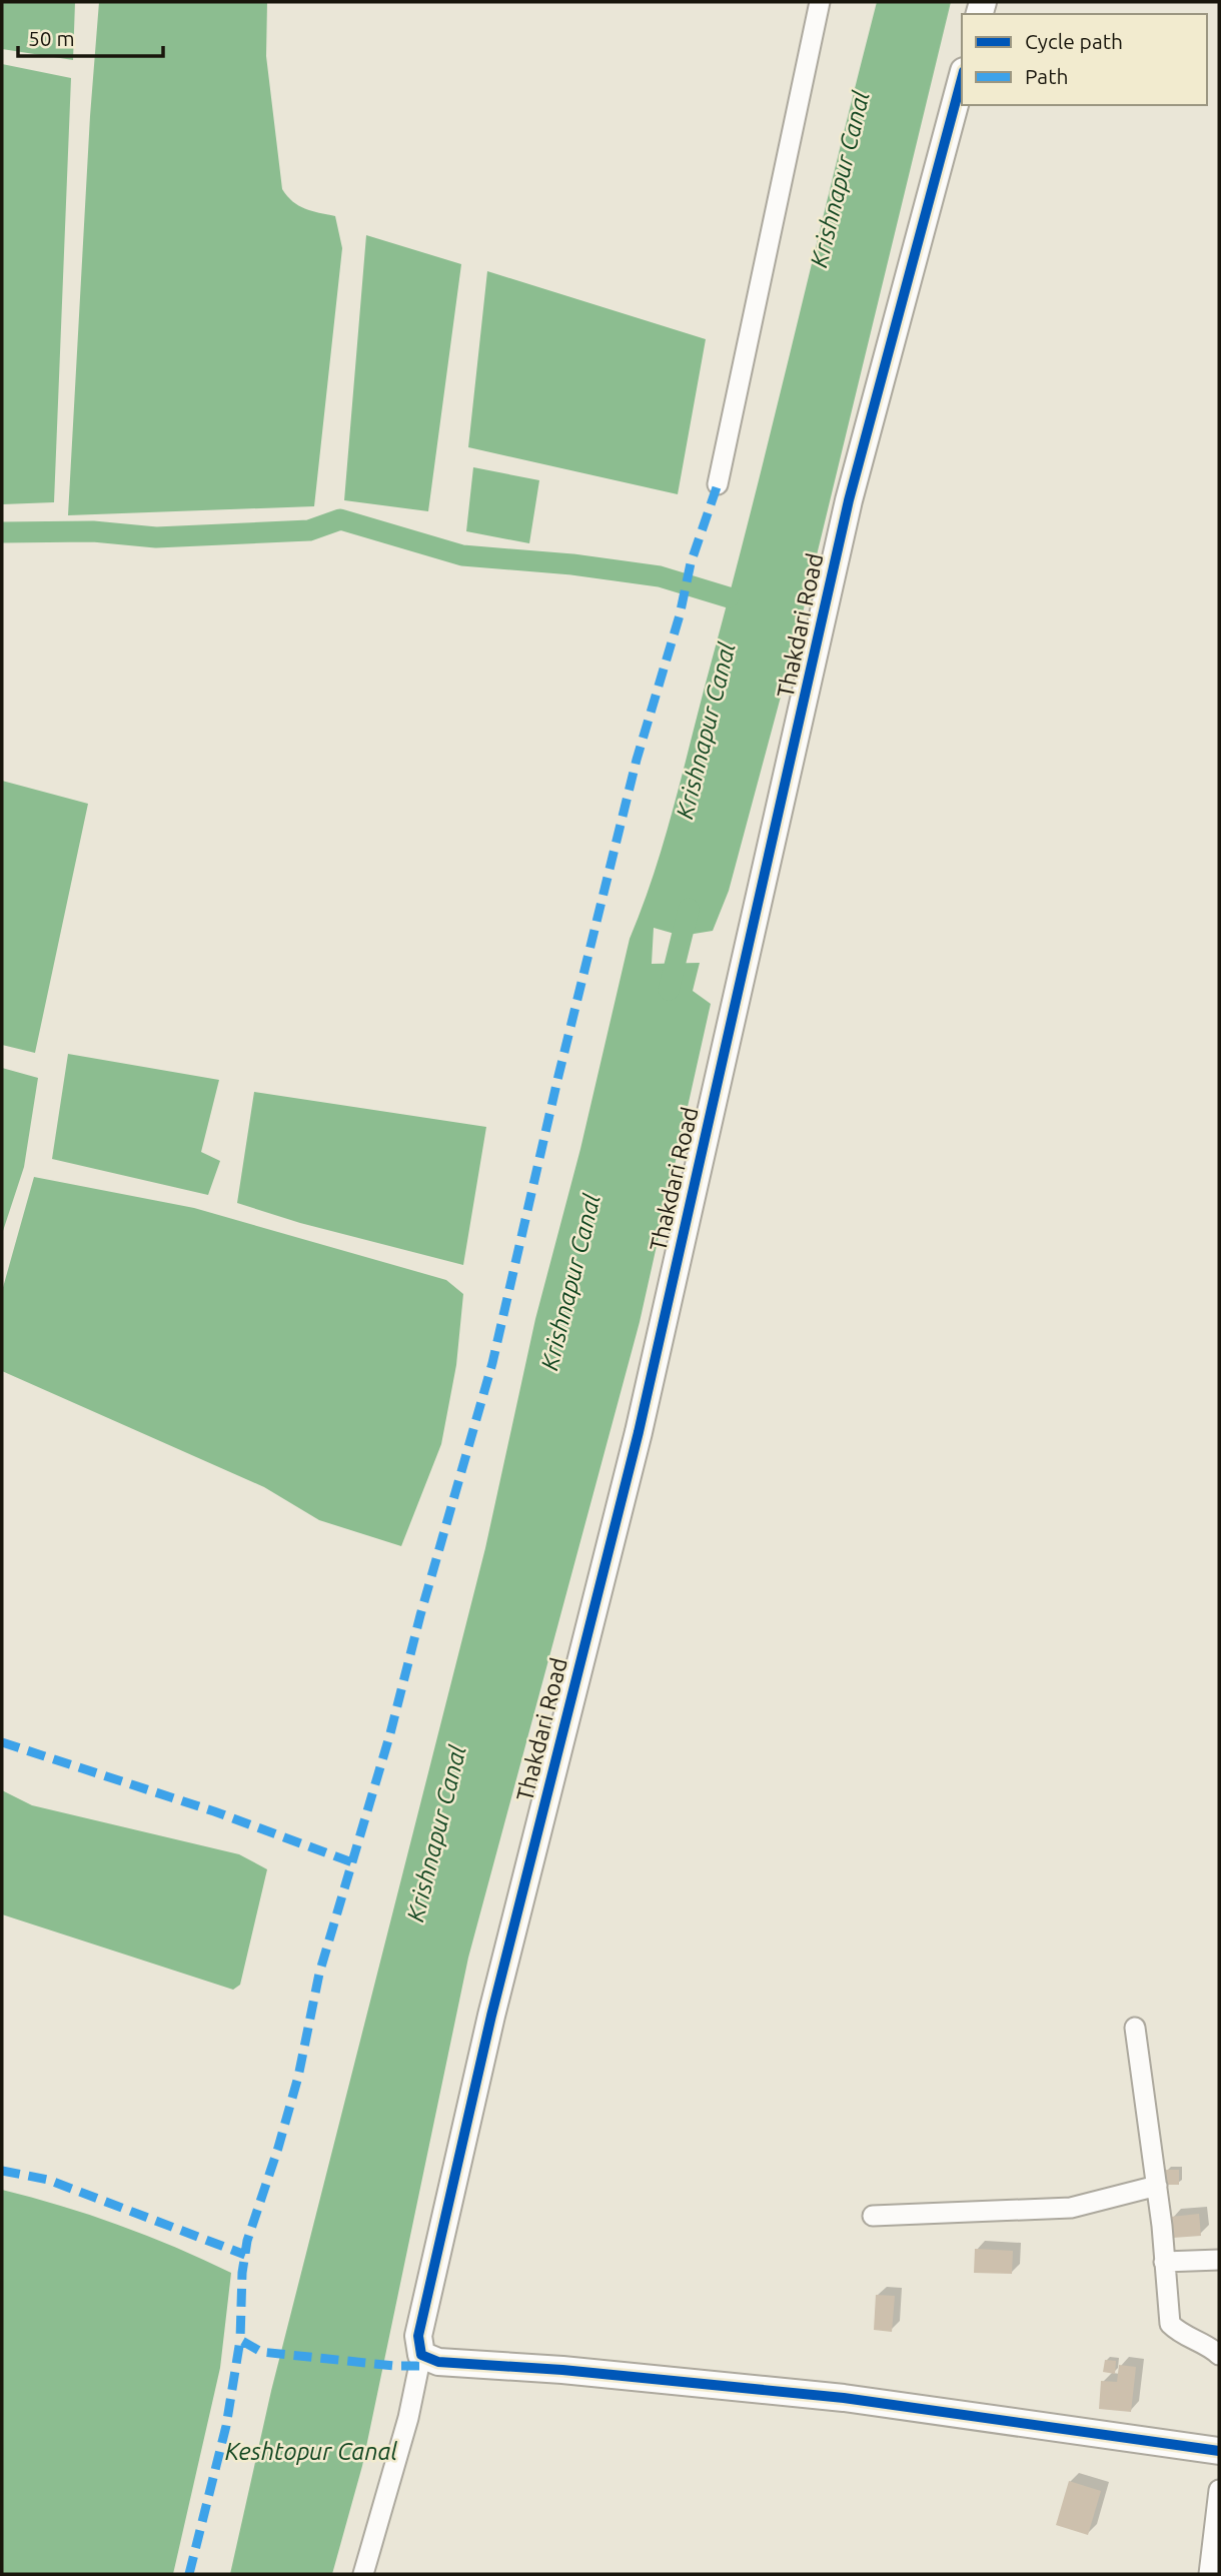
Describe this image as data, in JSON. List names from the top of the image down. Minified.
{"streets":{"street":["Thakdari Road"]},"water":["Krishnapur Canal","Keshtopur Canal"],"legend":["Cycle path","Path"],"scale_bar":"50 m"}
